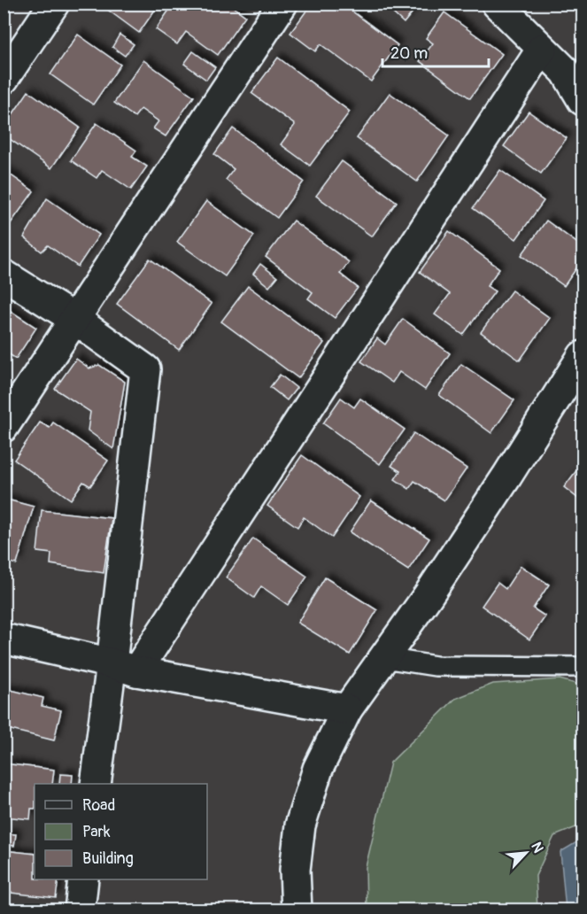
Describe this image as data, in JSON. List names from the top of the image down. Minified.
{"legend":["Road","Park","Building"],"scale_bar":"20 m","north":"top right"}
